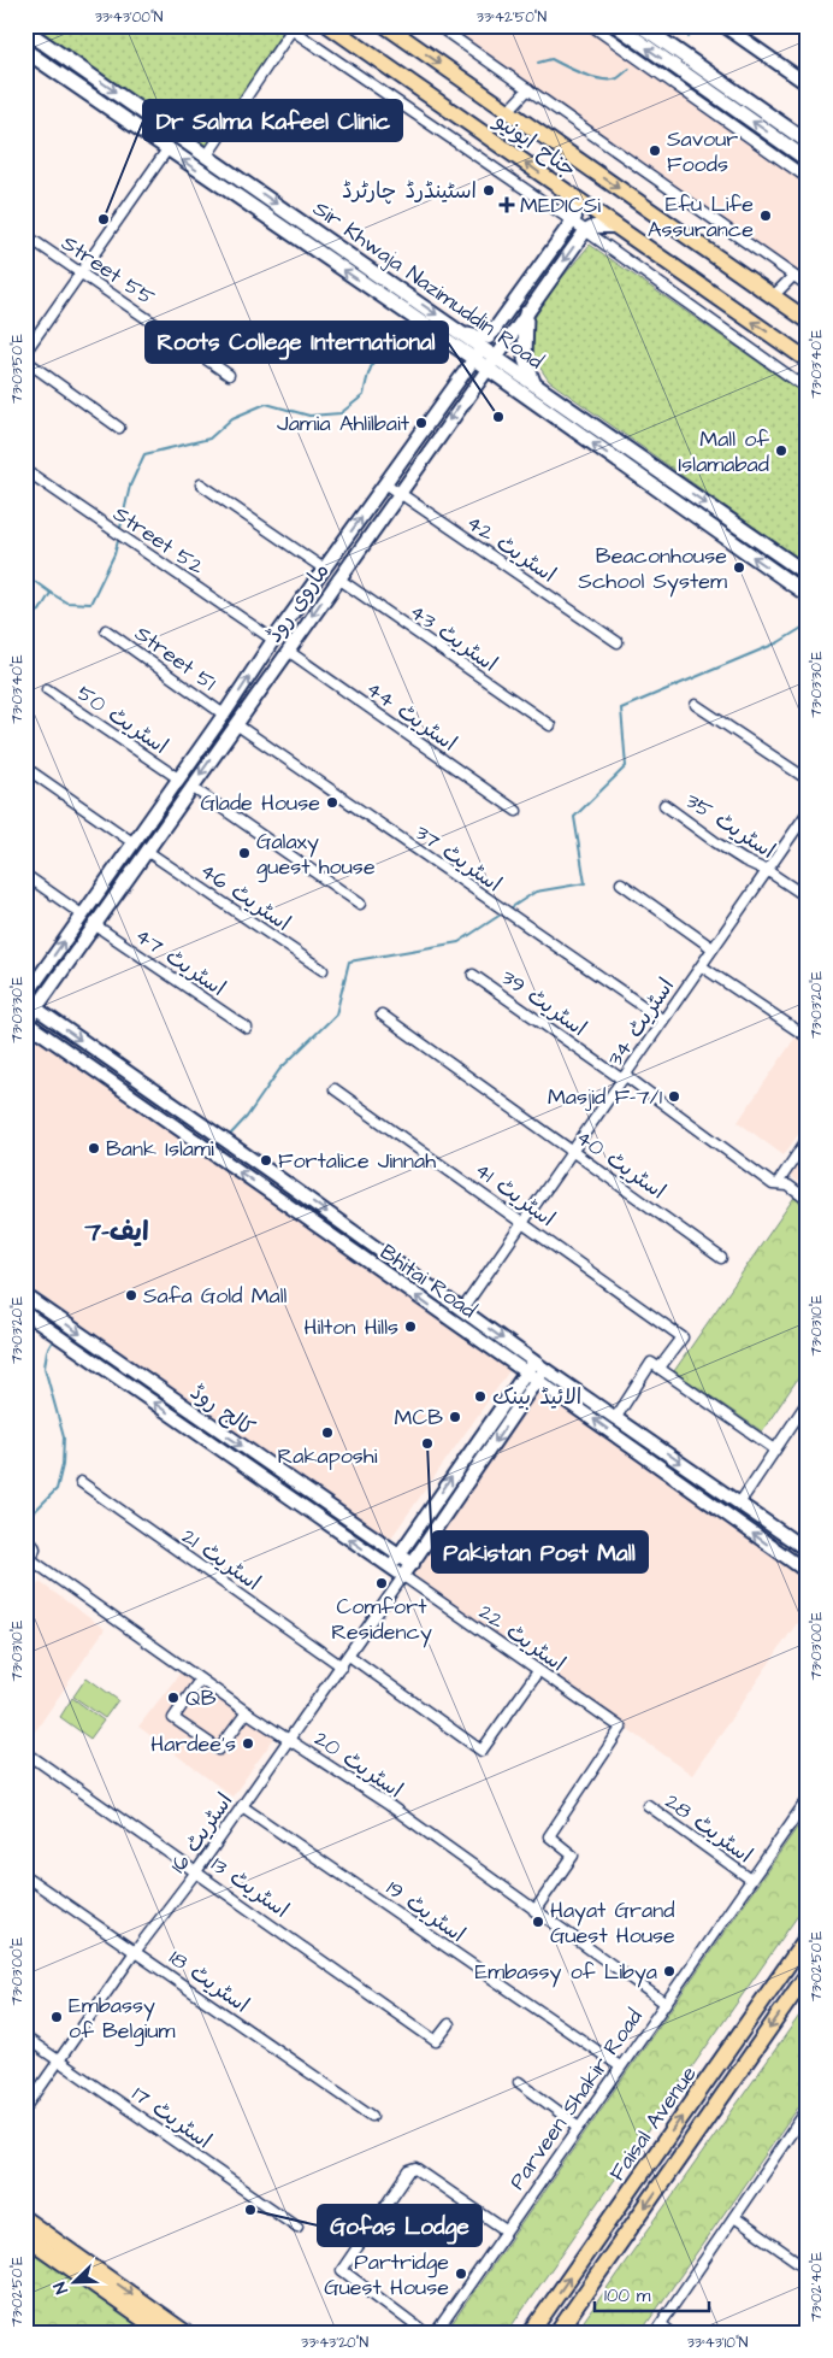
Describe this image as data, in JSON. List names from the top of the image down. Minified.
{"streets":{"main road":["جناح ایونیو","Sir Khwaja Nazimuddin Road","Faisal Avenue"],"street":["Street 55","Street 52","اسٹریٹ 42","ماروی روڈ","اسٹریٹ 43","Street 51","اسٹریٹ 44","اسٹریٹ 50","اسٹریٹ 35","اسٹریٹ 37","اسٹریٹ 46","اسٹریٹ 47","اسٹریٹ 39","اسٹریٹ 34","اسٹریٹ 40","اسٹریٹ 41","Bhitai Road","کالج روڈ","اسٹریٹ 21","اسٹریٹ 22","اسٹریٹ 20","اسٹریٹ 28","اسٹریٹ 16","اسٹریٹ 13","اسٹریٹ 19","اسٹریٹ 18","Parveen Shakir Road","اسٹریٹ 17"]},"crossings":[["Sir Khwaja Nazimuddin Road","ماروی روڈ"],["Street 52","ماروی روڈ"],["اسٹریٹ 42","ماروی روڈ"],["ماروی روڈ","اسٹریٹ 43"],["ماروی روڈ","Street 51"],["ماروی روڈ","اسٹریٹ 44"],["ماروی روڈ","اسٹریٹ 50"],["ماروی روڈ","اسٹریٹ 37"],["ماروی روڈ","اسٹریٹ 46"],["ماروی روڈ","اسٹریٹ 47"],["ماروی روڈ","Bhitai Road"],["اسٹریٹ 35","اسٹریٹ 34"],["اسٹریٹ 37","اسٹریٹ 34"],["اسٹریٹ 39","اسٹریٹ 34"],["اسٹریٹ 34","اسٹریٹ 40"],["اسٹریٹ 34","اسٹریٹ 41"],["اسٹریٹ 34","Bhitai Road"],["کالج روڈ","اسٹریٹ 22"],["کالج روڈ","اسٹریٹ 16"],["اسٹریٹ 21","اسٹریٹ 16"],["اسٹریٹ 22","اسٹریٹ 20"],["اسٹریٹ 22","اسٹریٹ 16"],["اسٹریٹ 20","اسٹریٹ 16"],["اسٹریٹ 20","Parveen Shakir Road"],["اسٹریٹ 28","Parveen Shakir Road"],["اسٹریٹ 16","اسٹریٹ 13"],["اسٹریٹ 16","اسٹریٹ 19"],["اسٹریٹ 16","اسٹریٹ 18"],["اسٹریٹ 16","اسٹریٹ 17"],["اسٹریٹ 19","Parveen Shakir Road"]],"districts":["ایف-7"],"places":{"other":["Savour Foods","اسٹینڈرڈ چارٹرڈ","Efu Life Assurance","Dr Salma Kafeel Clinic","Roots College International","Jamia Ahlilbait","Mall of Islamabad","Beaconhouse School System","Glade House","Galaxy guest house","Masjid F-7/1","Bank Islami","Fortalice Jinnah","Safa Gold Mall","Hilton Hills","الائیڈ بینک","MCB","Rakaposhi","Pakistan Post Mall","Comfort Residency","QB","Hardee's","Hayat Grand Guest House","Embassy of Libya","Embassy of Belgium","Gofas Lodge","Partridge Guest House"],"health":["MEDICSi"]},"scale_bar":"100 m","north":"bottom left","coordinates":["33°43'00\"N","33°42'50\"N","73°03'40\"E","73°03'50\"E","73°03'30\"E","73°03'20\"E","73°03'10\"E","73°03'00\"E","73°02'50\"E","73°02'40\"E","33°43'20\"N","33°43'10\"N"]}
